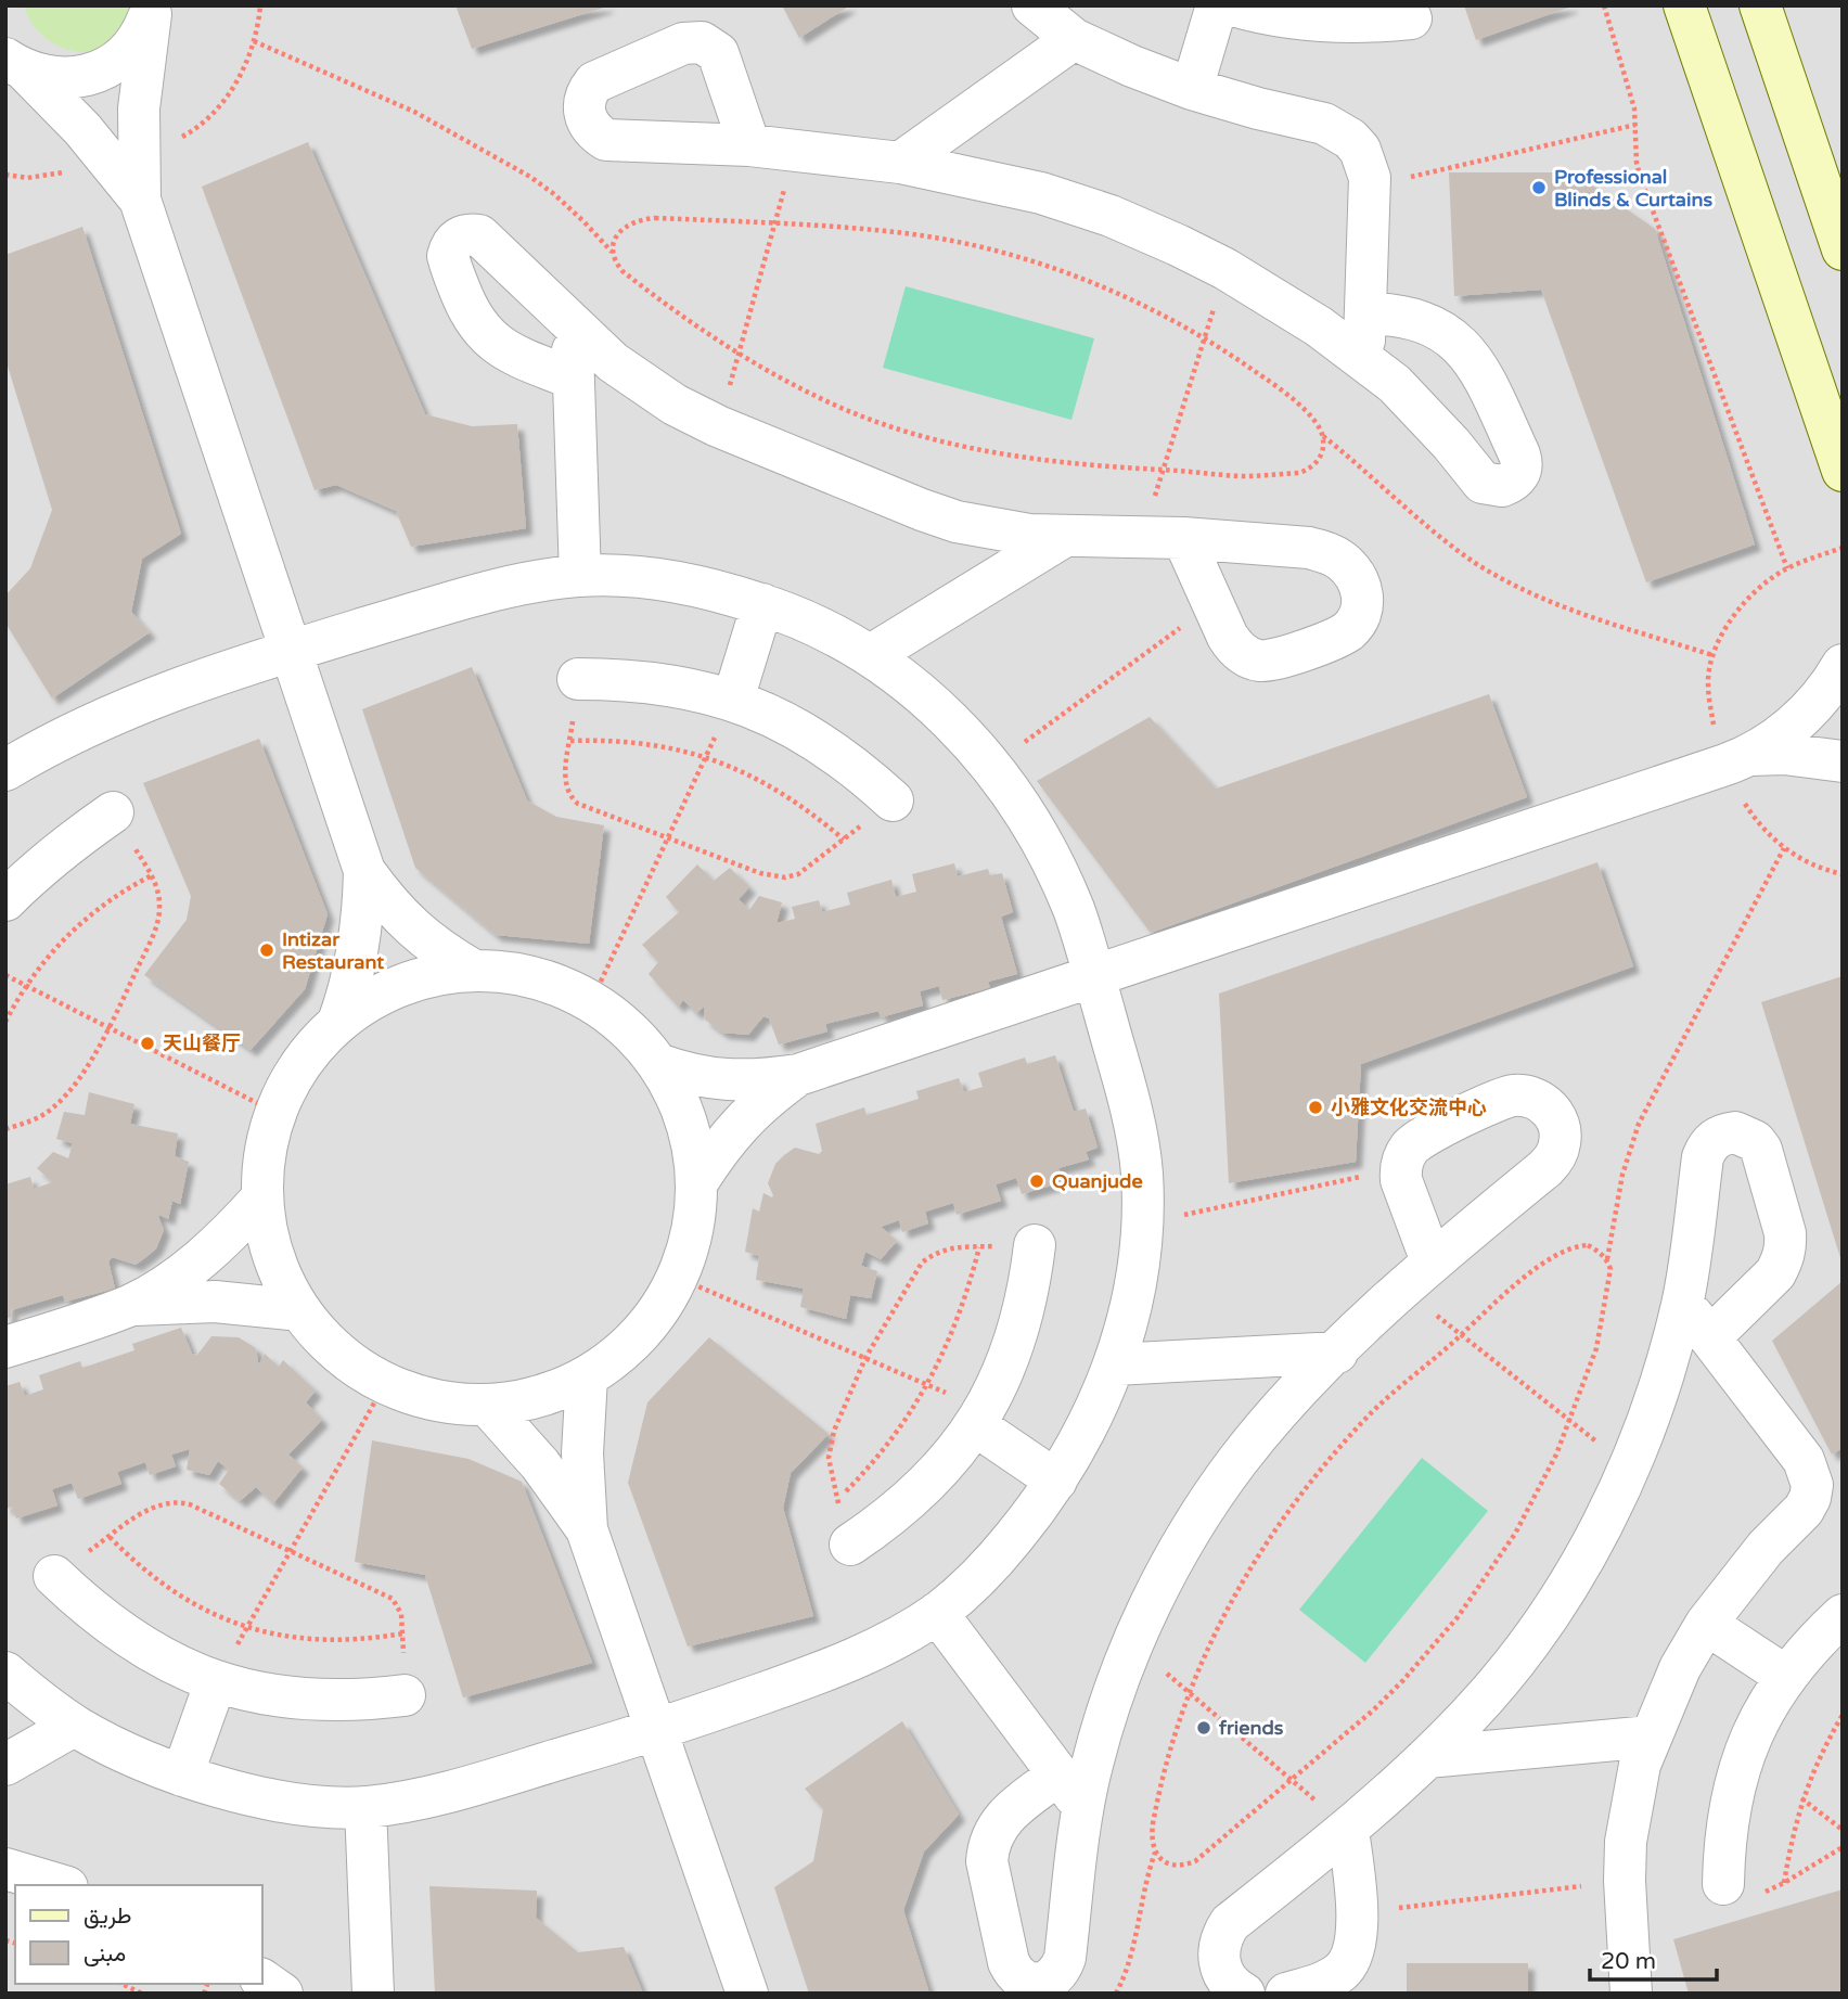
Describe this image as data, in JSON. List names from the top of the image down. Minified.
{"places":["Professional Blinds & Curtains","Intizar Restaurant","天山餐厅","小雅文化交流中心","Quanjude","friends"],"legend":["طريق","مبنى"],"scale_bar":"20 m"}
